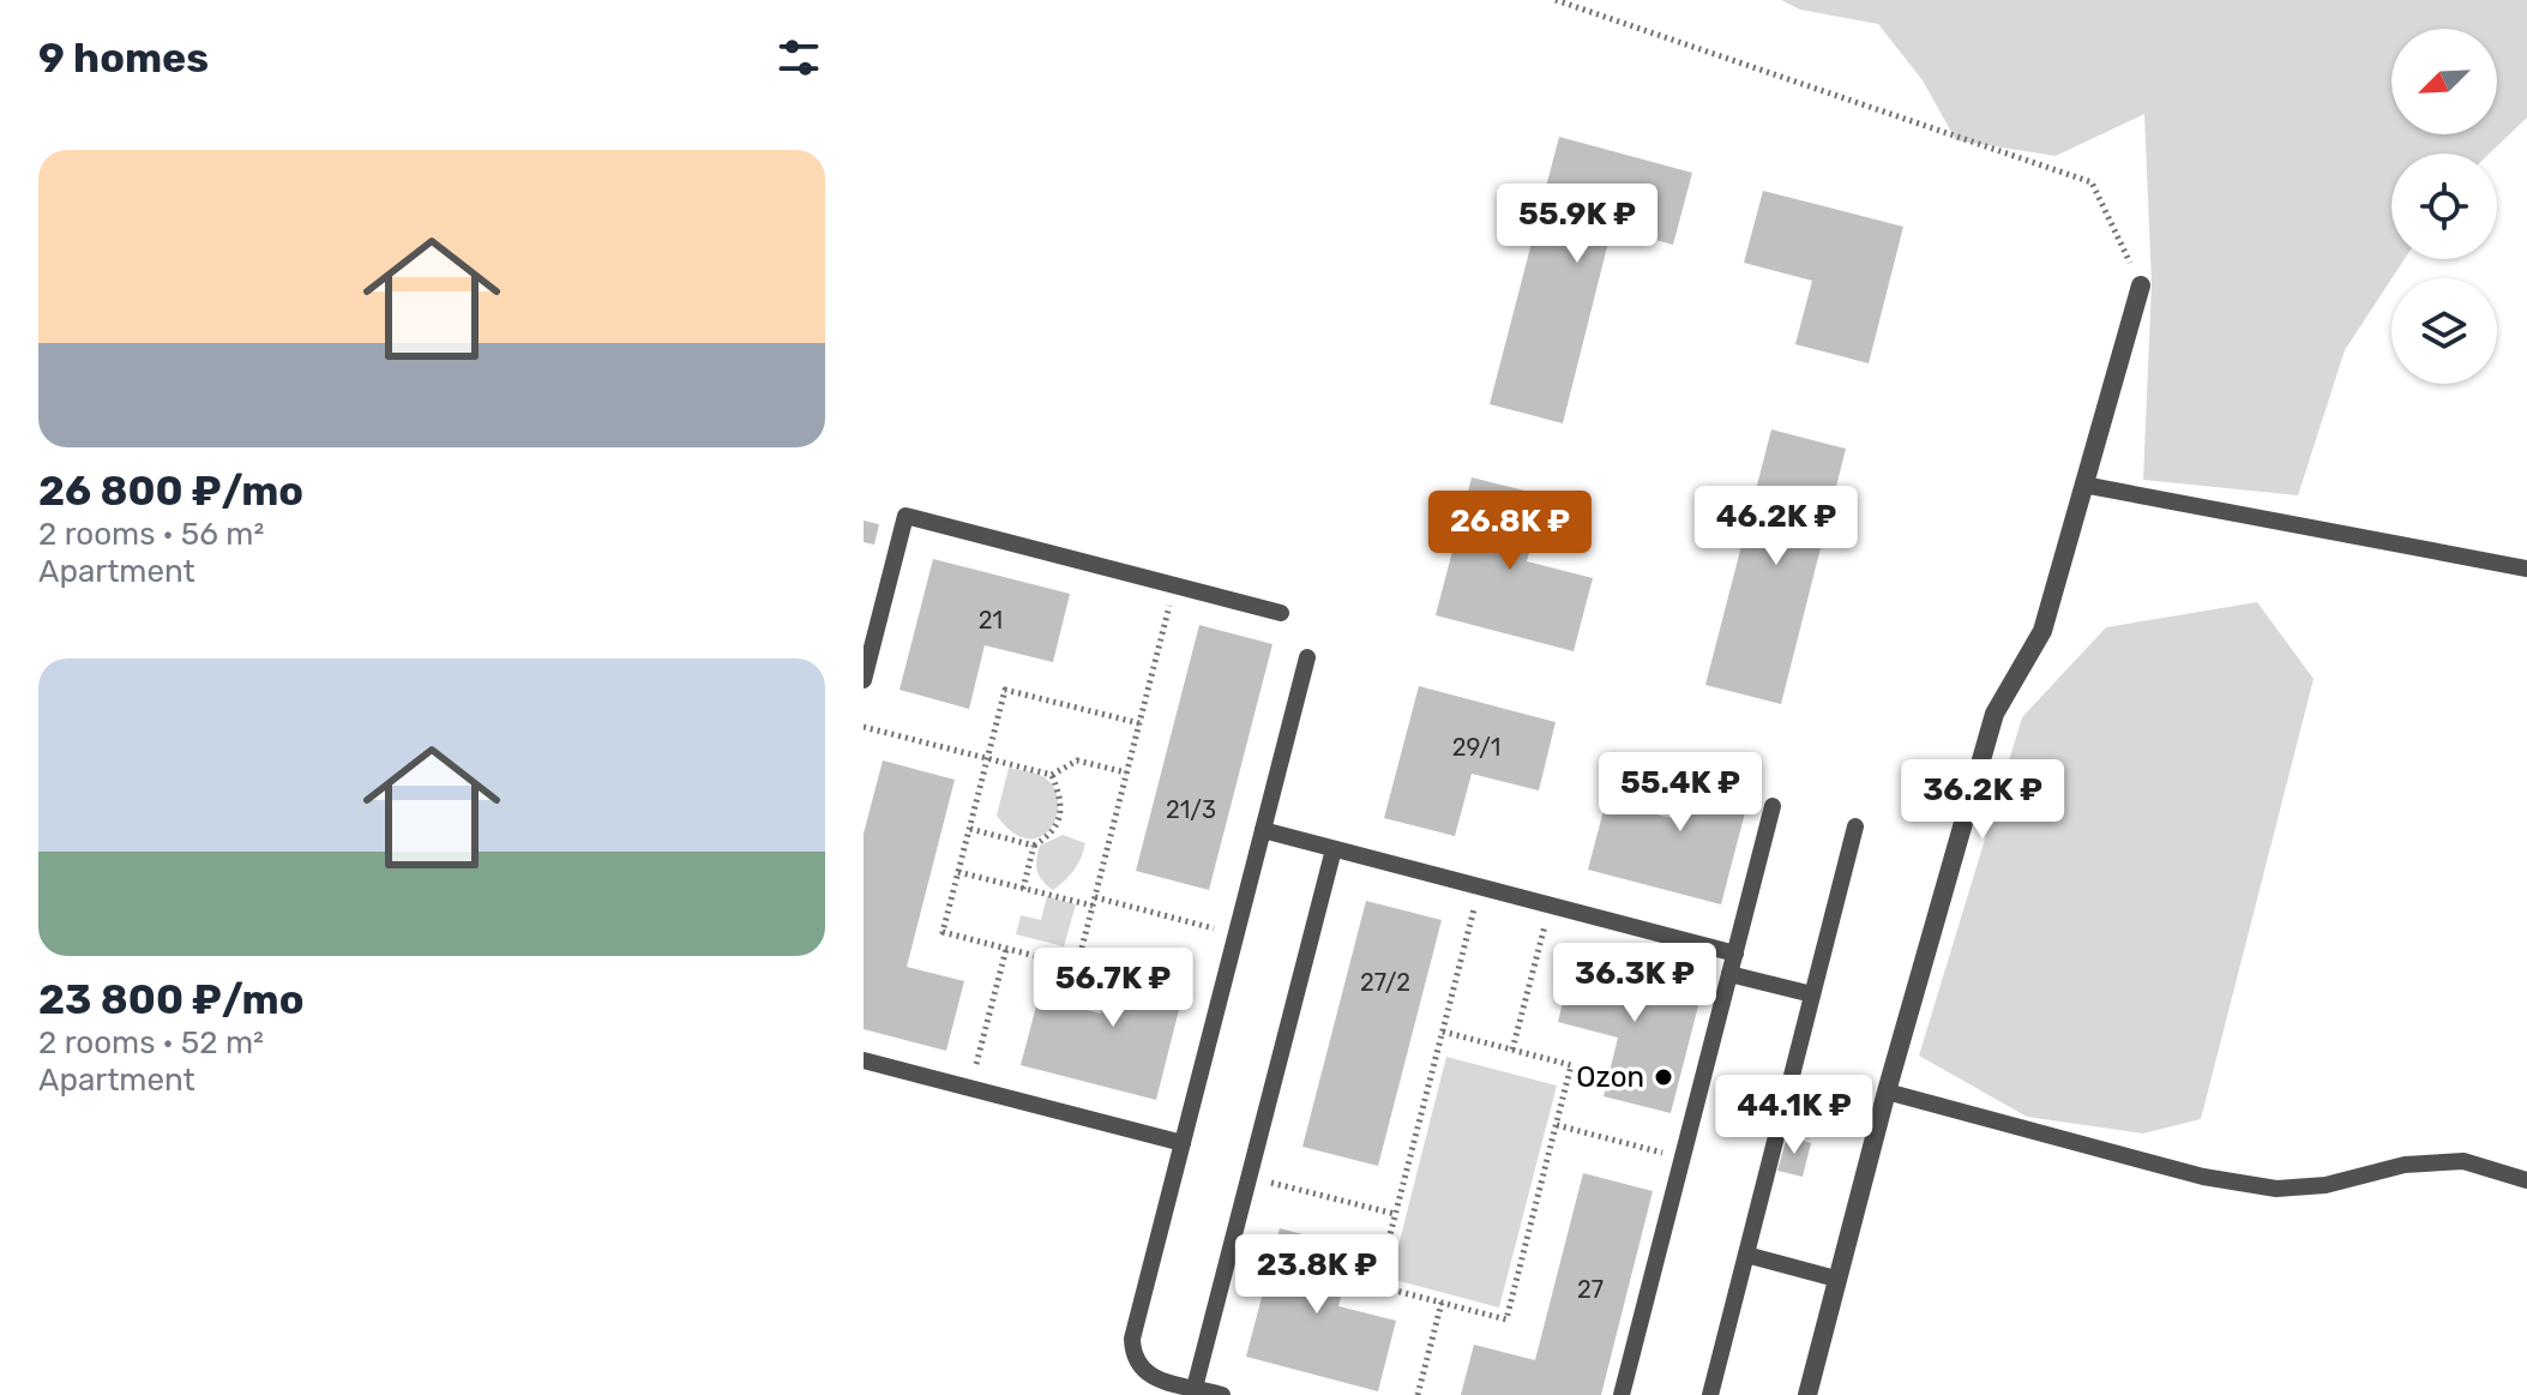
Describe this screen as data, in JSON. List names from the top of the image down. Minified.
{"places":["Ozon"],"house_numbers":["21","29/1","21/3","27/2","27"],"north":"bottom left","page":{"heading":"9 homes","list":[{"name":"26 800 ₽/mo","note":"2 rooms · 56 m² · Apartment"},{"name":"23 800 ₽/mo","note":"2 rooms · 52 m² · Apartment"}],"price":["55.9K ₽","46.2K ₽","26.8K ₽","55.4K ₽","36.2K ₽","36.3K ₽","56.7K ₽","44.1K ₽","23.8K ₽"]}}
